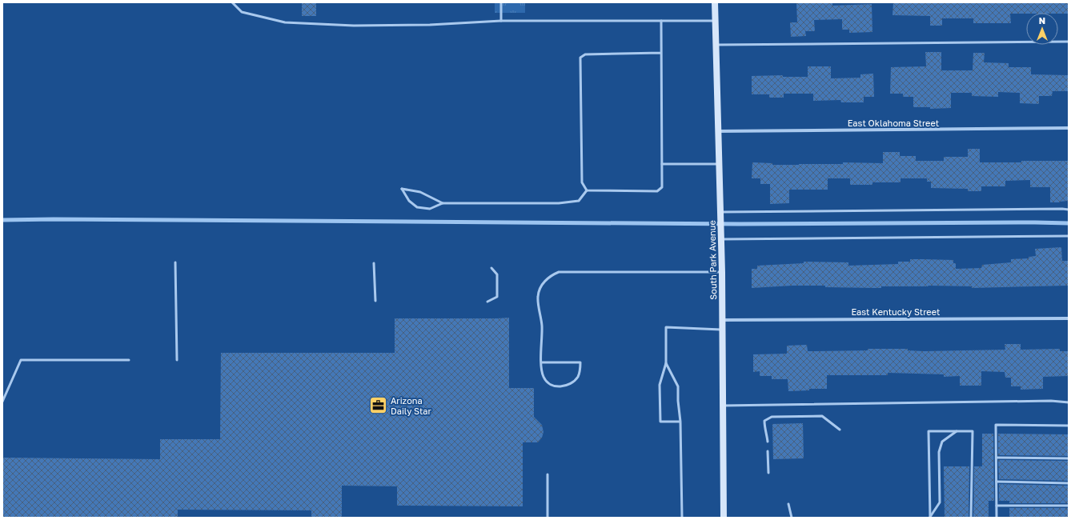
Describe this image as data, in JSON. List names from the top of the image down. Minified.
{"streets":{"main road":["South Park Avenue"],"street":["East Oklahoma Street","East Kentucky Street"]},"crossings":[["East Oklahoma Street","South Park Avenue"],["South Park Avenue","East Kentucky Street"]],"places":{"office":["Arizona Daily Star"]},"north":"top"}
